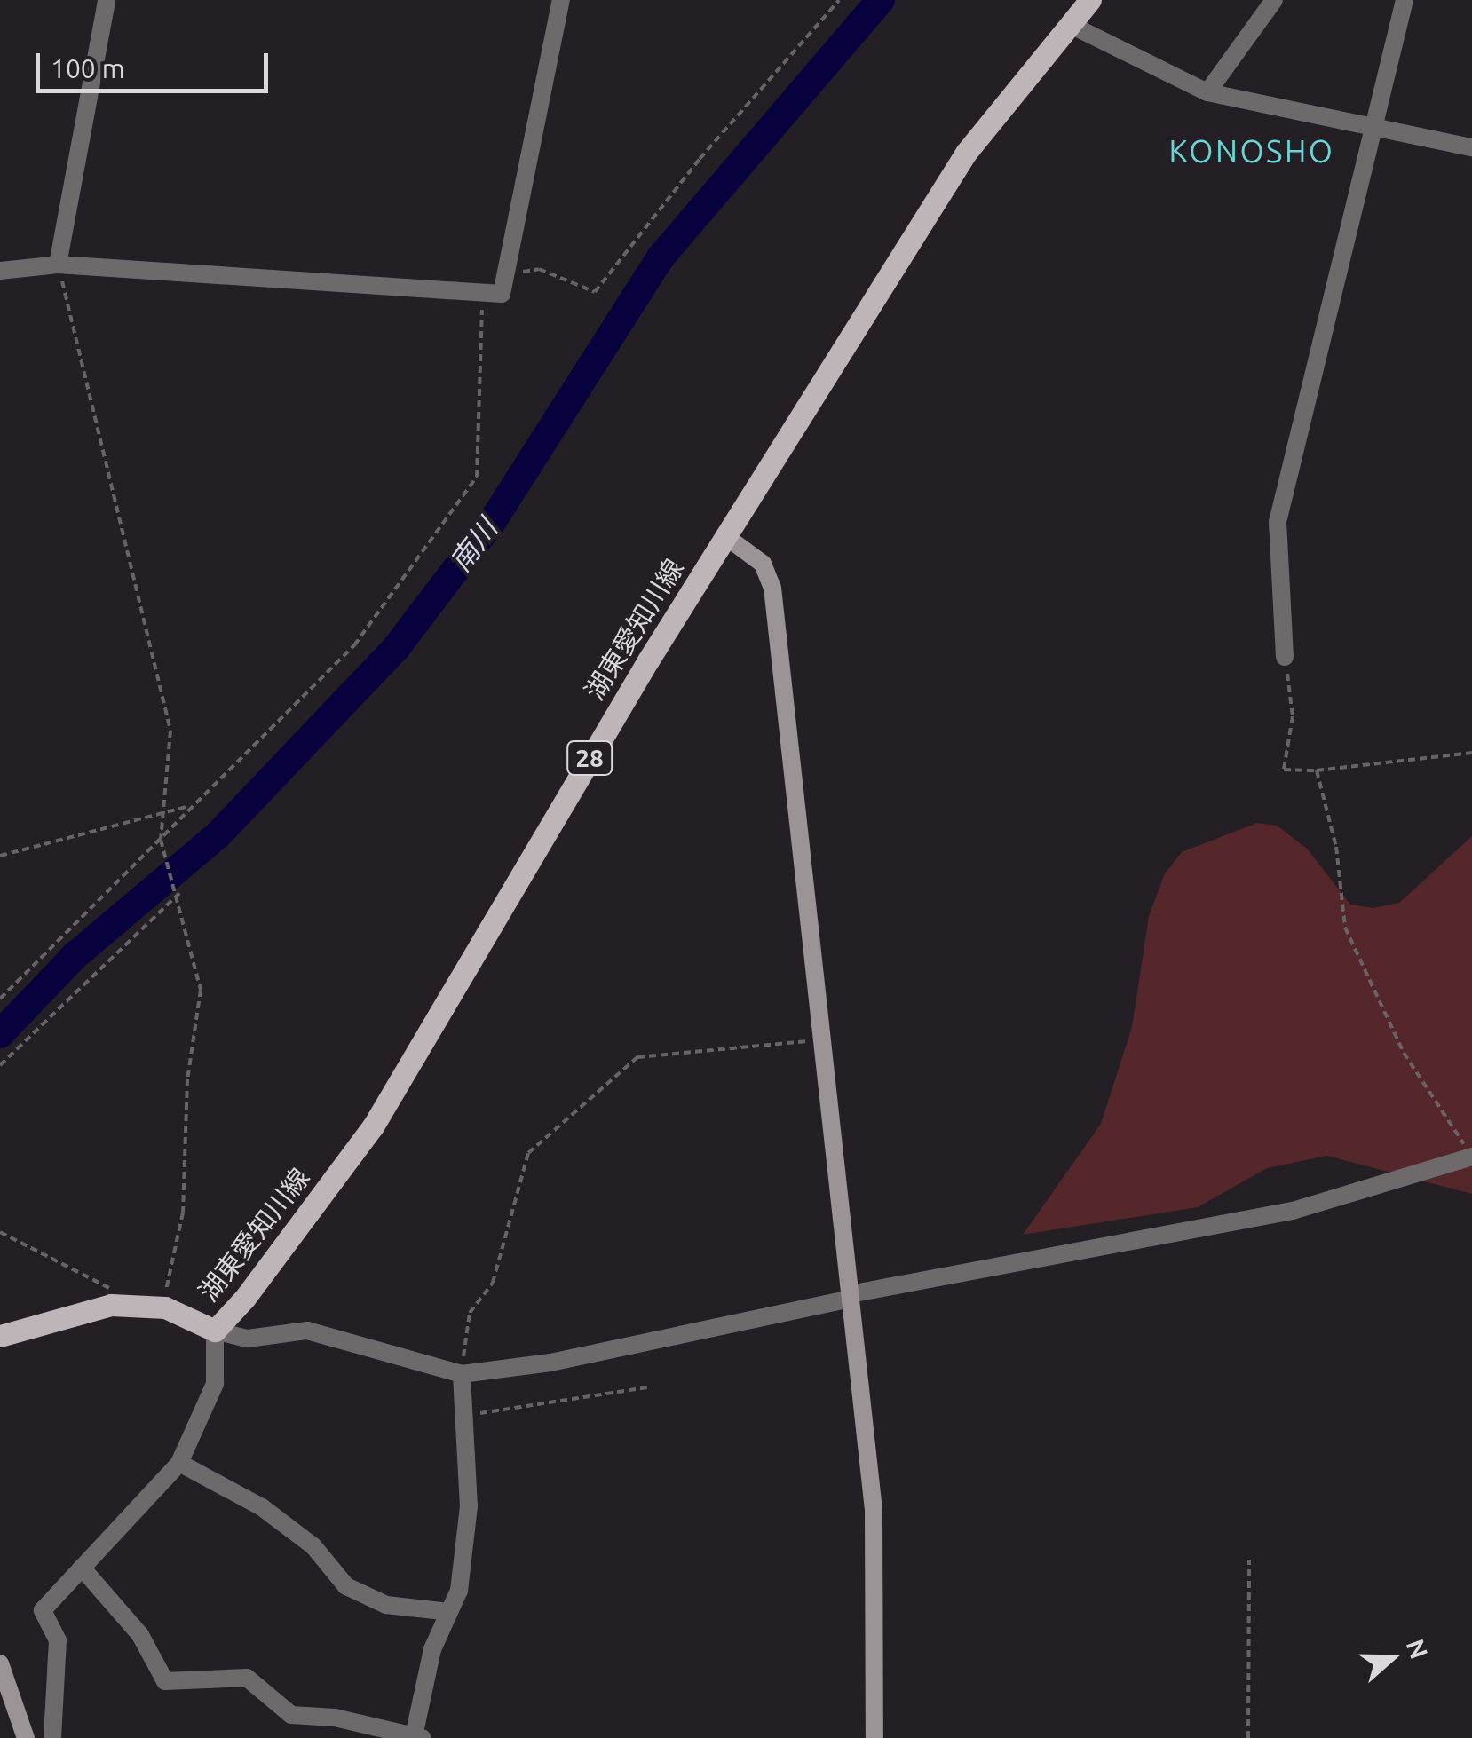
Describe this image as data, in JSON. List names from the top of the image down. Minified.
{"streets":{"main road":["湖東愛知川線","28"]},"districts":["KONOSHO"],"water":["南川"],"scale_bar":"100 m","north":"right"}
